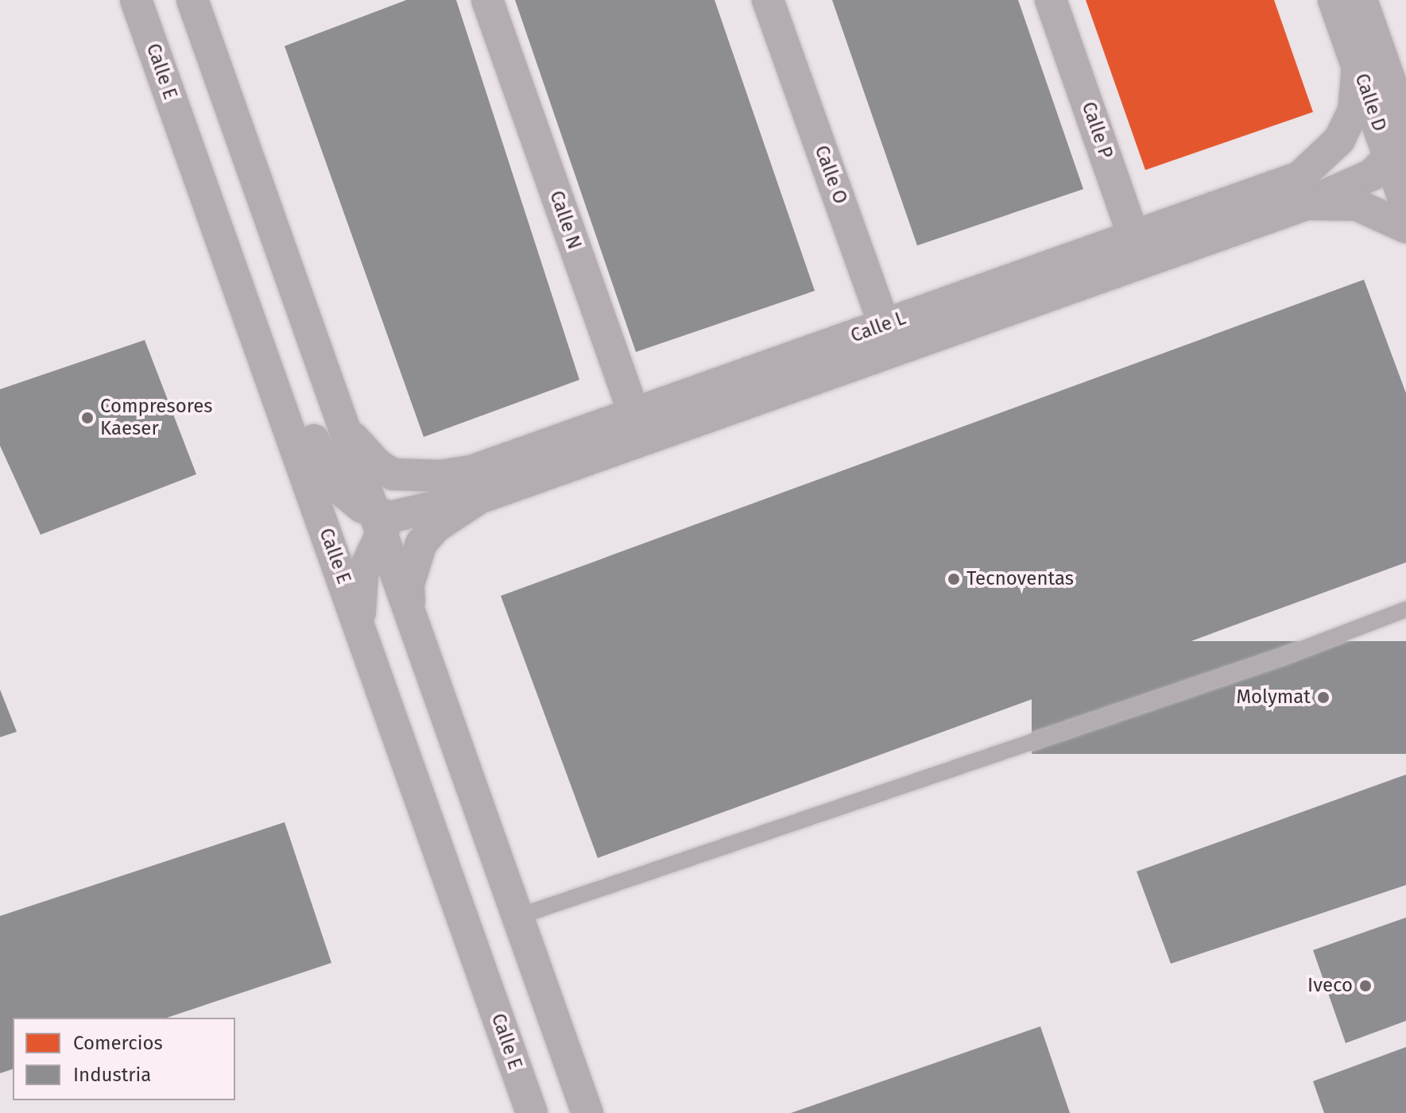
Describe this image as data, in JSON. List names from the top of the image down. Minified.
{"streets":{"street":["Calle E","Calle D","Calle P","Calle O","Calle N","Calle L"]},"crossings":[["Calle D","Calle L"],["Calle P","Calle L"],["Calle O","Calle L"],["Calle N","Calle L"]],"places":["Compresores Kaeser","Tecnoventas","Molymat","Iveco"],"legend":["Comercios","Industria"]}
